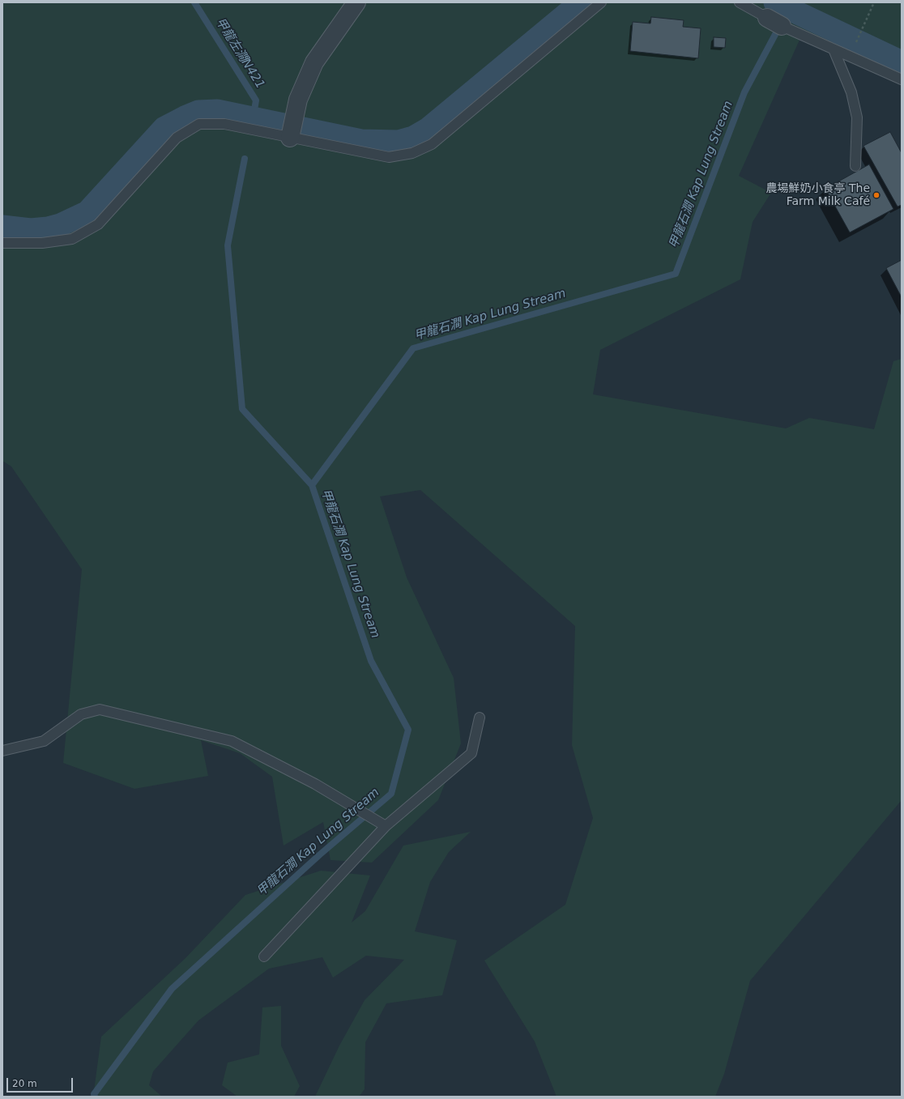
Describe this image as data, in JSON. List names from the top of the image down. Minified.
{"water":["甲龍左澗N421","甲龍石澗 Kap Lung Stream"],"places":["農場鮮奶小食亭 The Farm Milk Café"],"scale_bar":"20 m"}
